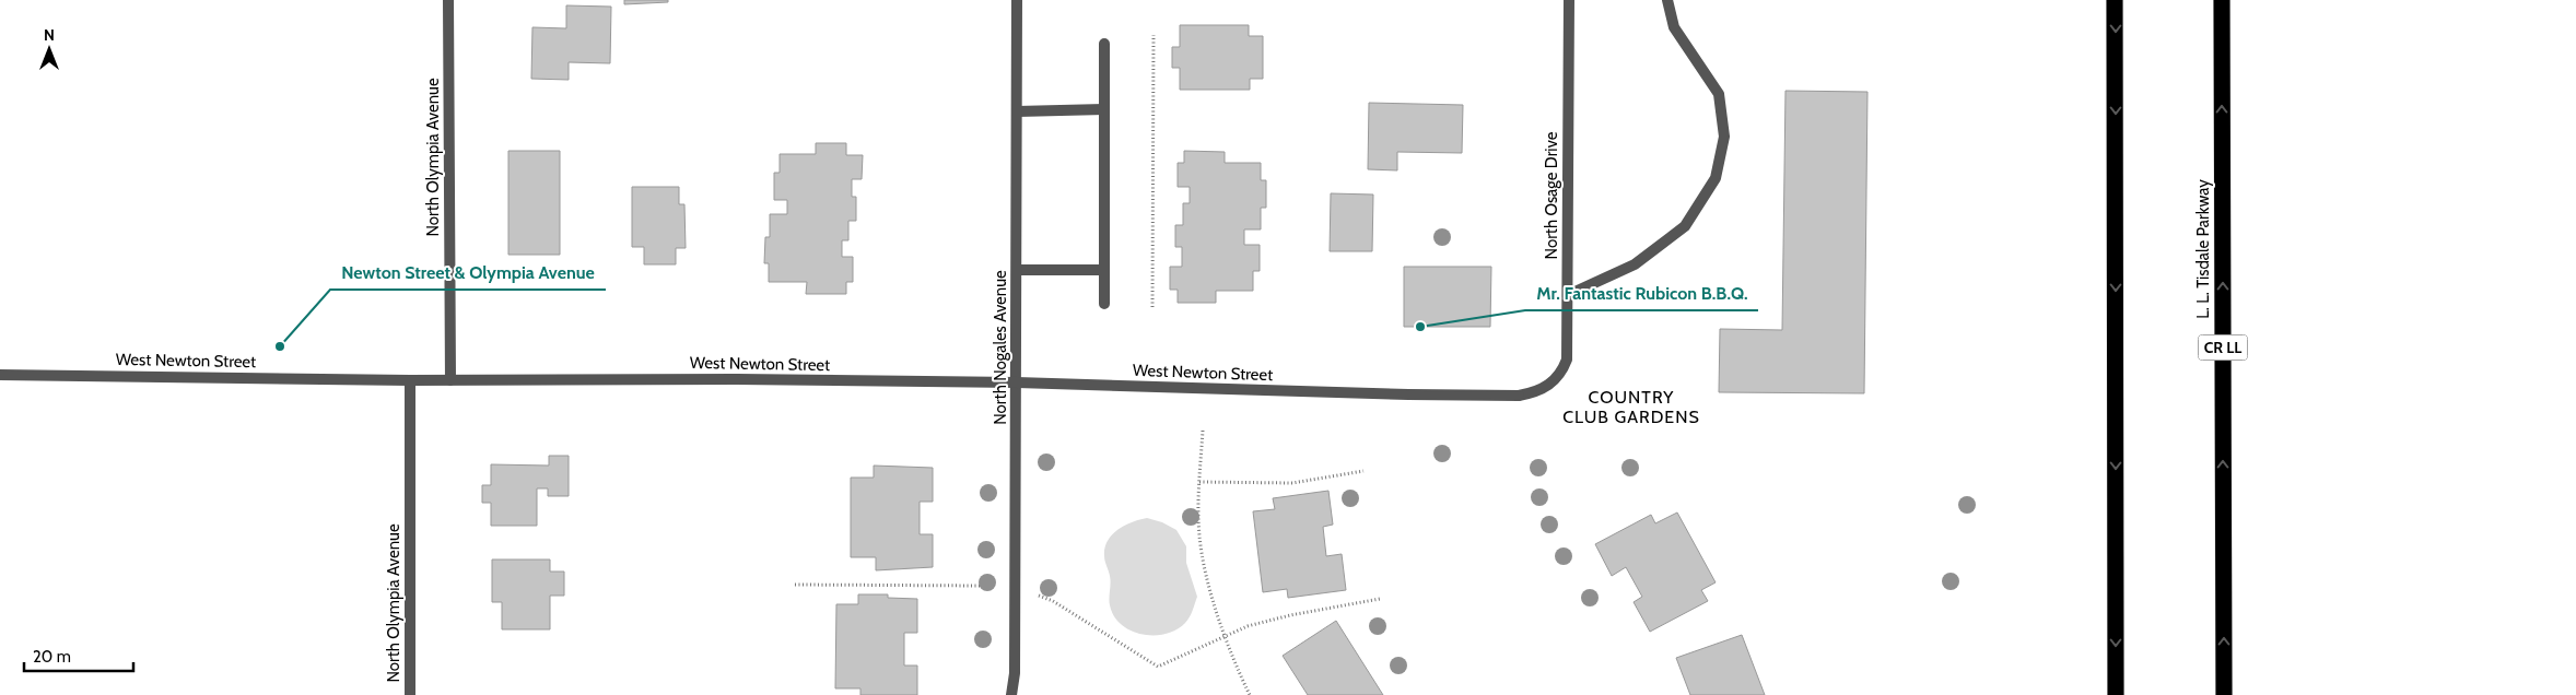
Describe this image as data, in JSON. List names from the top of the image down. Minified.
{"streets":{"highway":["L. L. Tisdale Parkway","CR LL"],"street":["North Olympia Avenue","North Osage Drive","North Nogales Avenue","West Newton Street"]},"crossings":[["North Olympia Avenue","West Newton Street"],["North Osage Drive","West Newton Street"],["North Nogales Avenue","West Newton Street"]],"districts":["COUNTRY CLUB GARDENS"],"places":["Mr. Fantastic Rubicon B.B.Q.","Newton Street & Olympia Avenue"],"scale_bar":"20 m","north":"top"}
